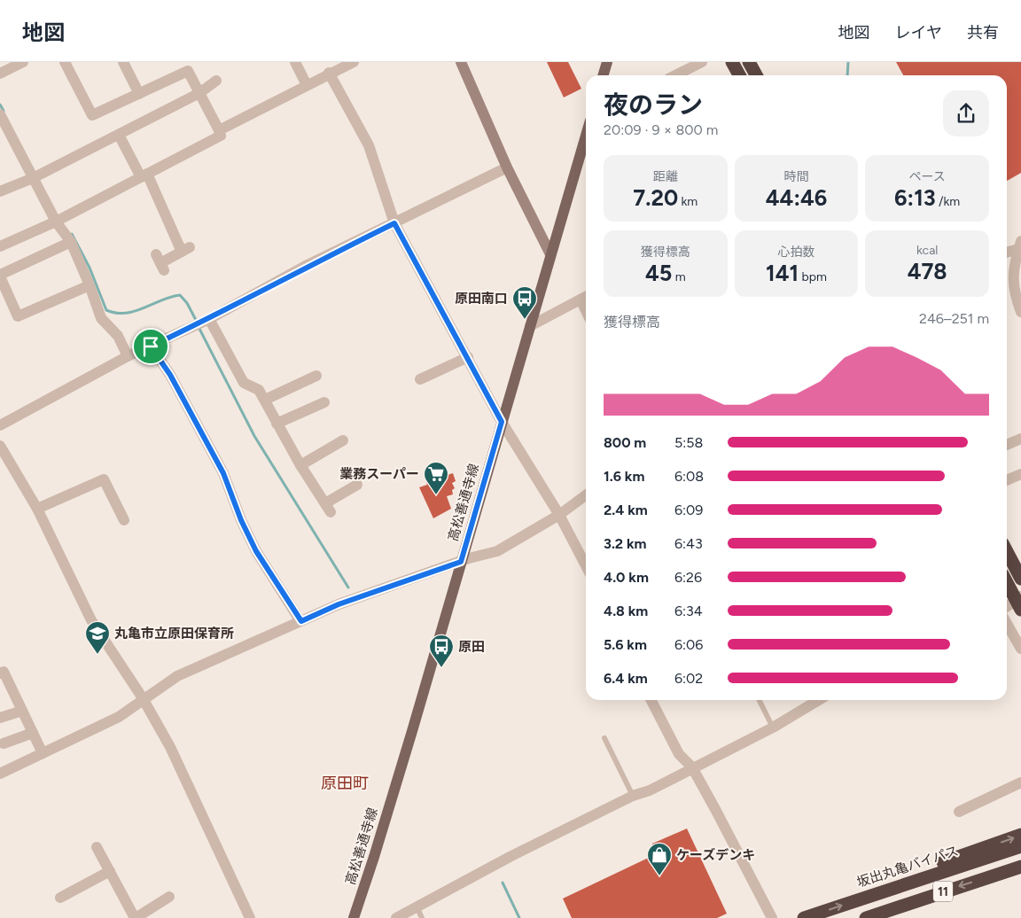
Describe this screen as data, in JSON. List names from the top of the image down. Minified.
{"streets":{"highway":["坂出丸亀バイパス","11"],"main road":["高松善通寺線"]},"districts":["原田町"],"places":{"bus stop":["原田南口","原田"],"supermarket":["業務スーパー"],"school or university":["丸亀市立原田保育所"],"shop":["ケーズデンキ"]},"page":{"header":"地図","nav":["地図","レイヤ","共有"],"heading":["夜のラン","20:09 · 9 × 800 m"],"stats":[["距離","7.20 km"],["時間","44:46"],["ペース","6:13 /km"],["獲得標高","45 m"],["心拍数","141 bpm"],["kcal","478"]],"chart":["獲得標高","246–251 m"],"list":[{"name":"800 m","note":"5:58"},{"name":"1.6 km","note":"6:08"},{"name":"2.4 km","note":"6:09"},{"name":"3.2 km","note":"6:43"},{"name":"4.0 km","note":"6:26"},{"name":"4.8 km","note":"6:34"},{"name":"5.6 km","note":"6:06"},{"name":"6.4 km","note":"6:02"}]}}
